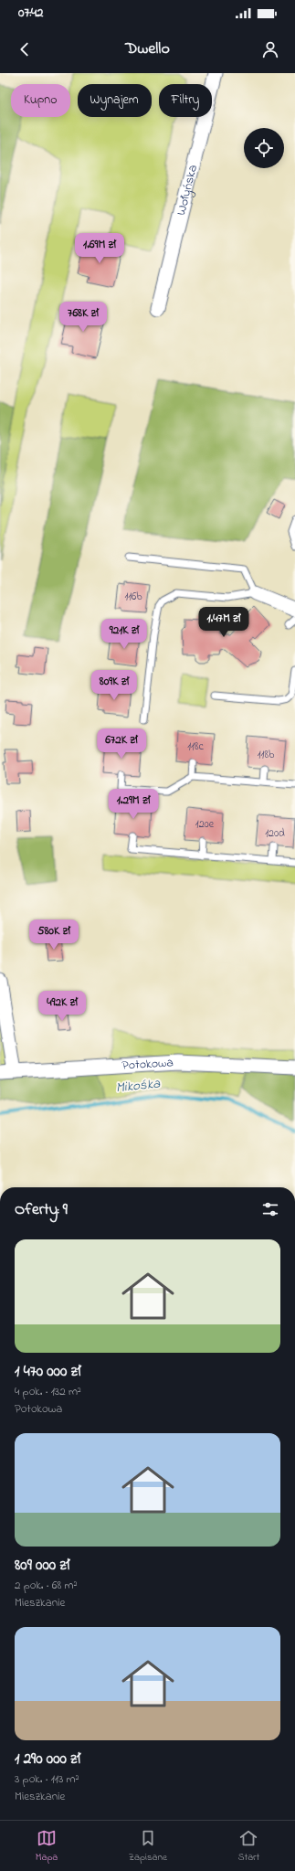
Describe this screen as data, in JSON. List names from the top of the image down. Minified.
{"streets":{"street":["Wołyńska","Potokowa"]},"water":["Mikośka"],"house_numbers":["116b","118c","118b","120e","120d"],"page":{"status":"07:42","header":"Dwello","chip":["Kupno","Wynajem","Filtry"],"price":["1.69M zł","768K zł","1.47M zł","921K zł","809K zł","672K zł","1.29M zł","580K zł","492K zł"],"heading":"Oferty: 9","list":[{"name":"1 470 000 zł","note":"4 pok. · 132 m² · Potokowa"},{"name":"809 000 zł","note":"2 pok. · 68 m² · Mieszkanie"},{"name":"1 290 000 zł","note":"3 pok. · 113 m² · Mieszkanie"}],"tabs":["Mapa","Zapisane","Start"]}}
